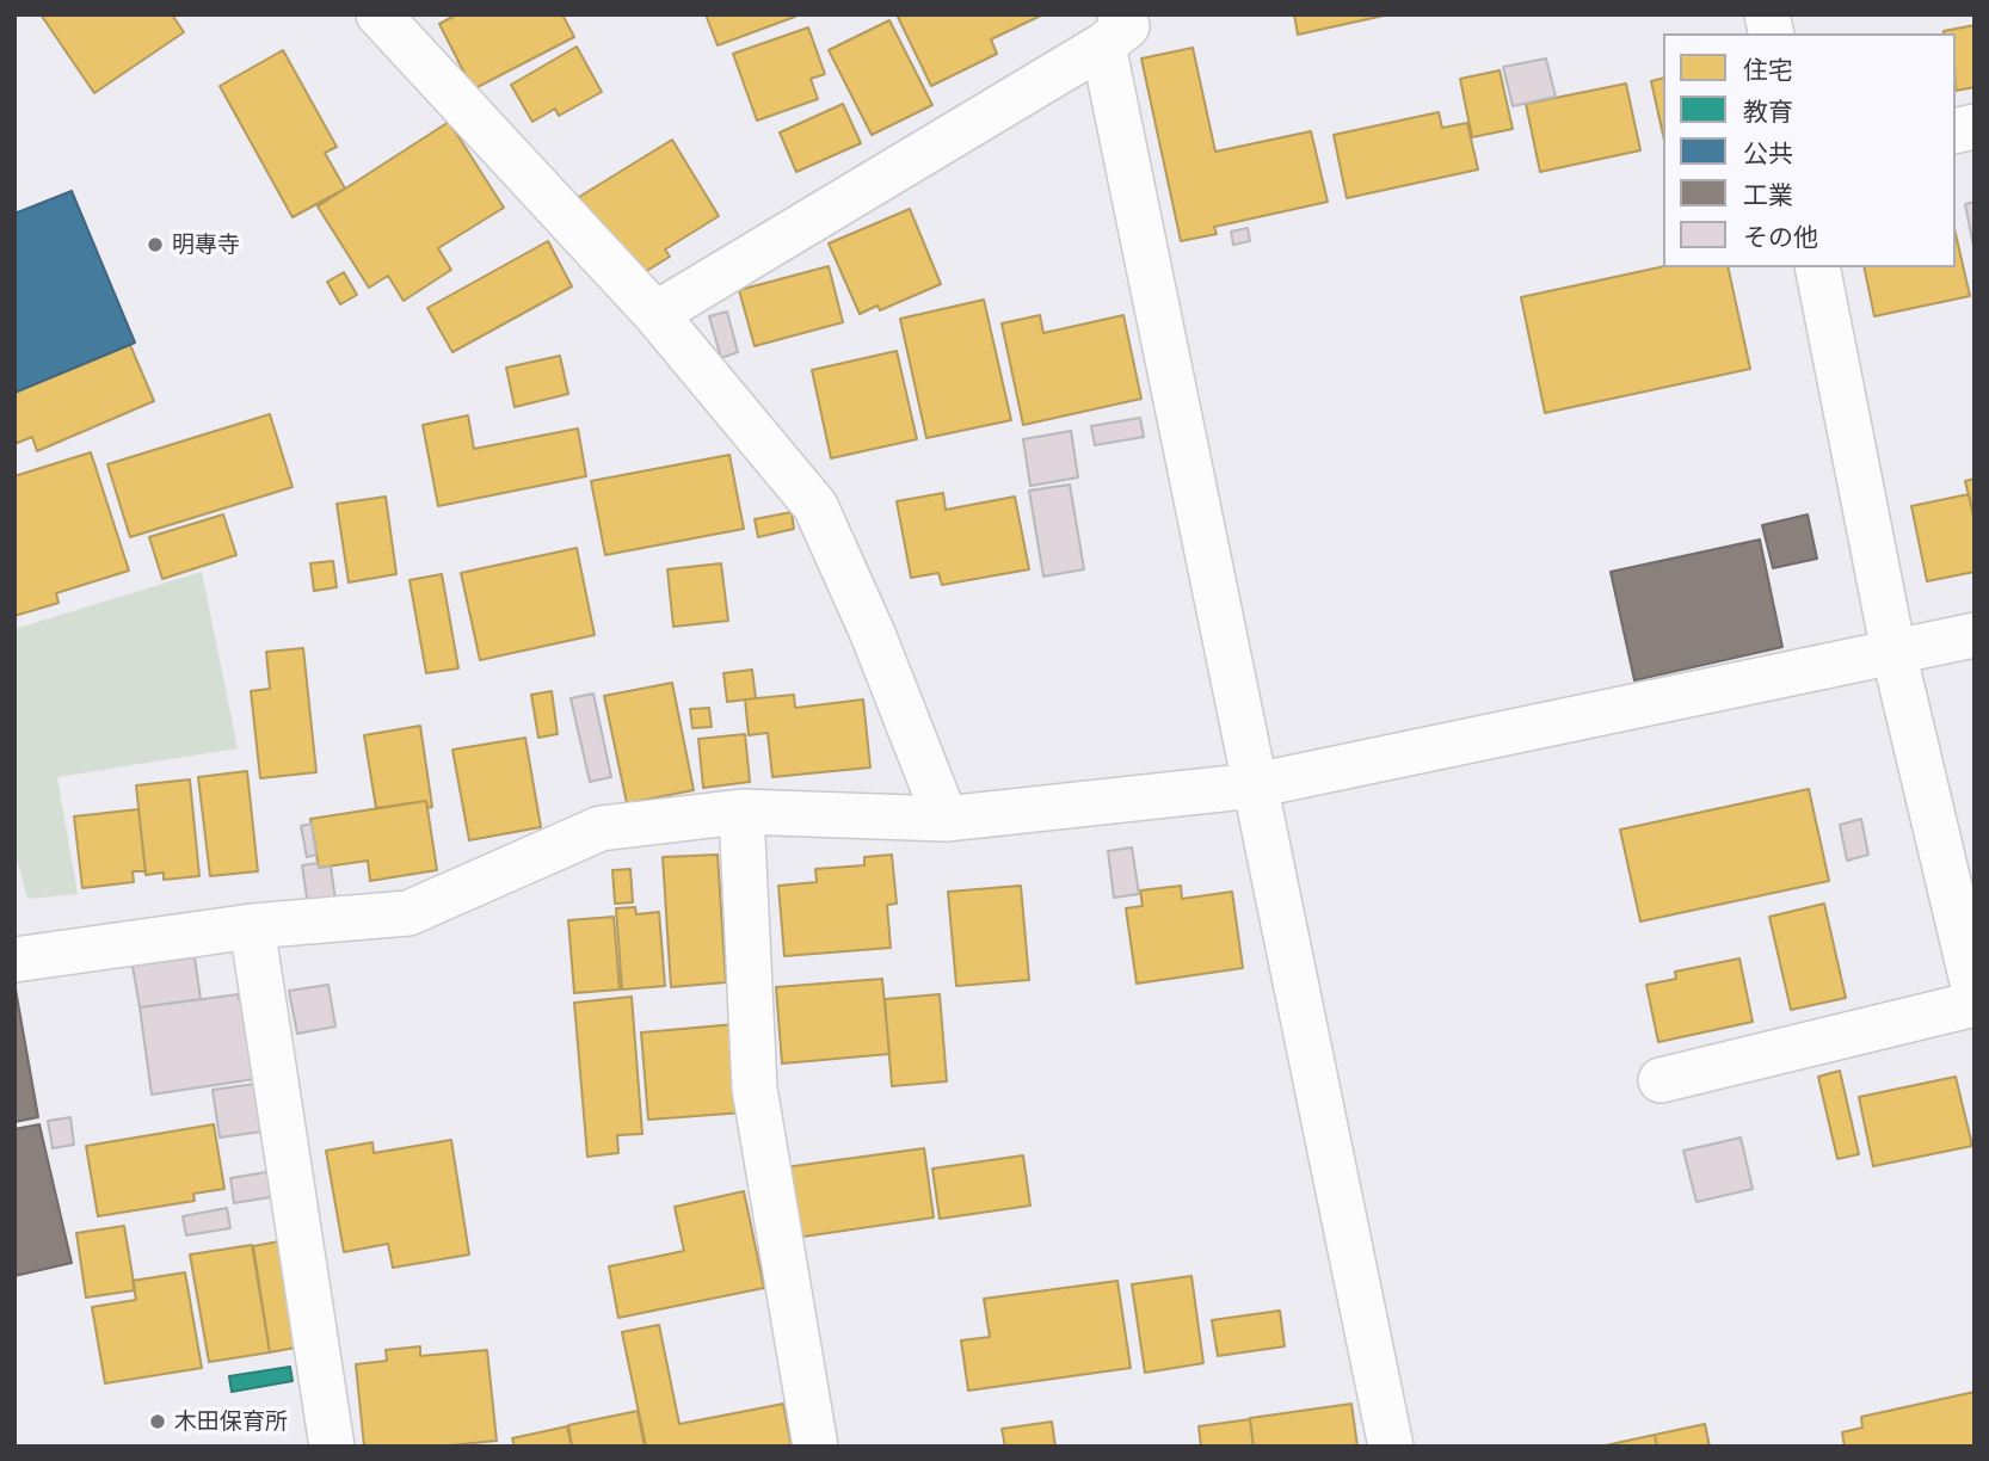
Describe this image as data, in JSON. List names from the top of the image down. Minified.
{"places":["明專寺","木田保育所"],"legend":["住宅","教育","公共","工業","その他"]}
